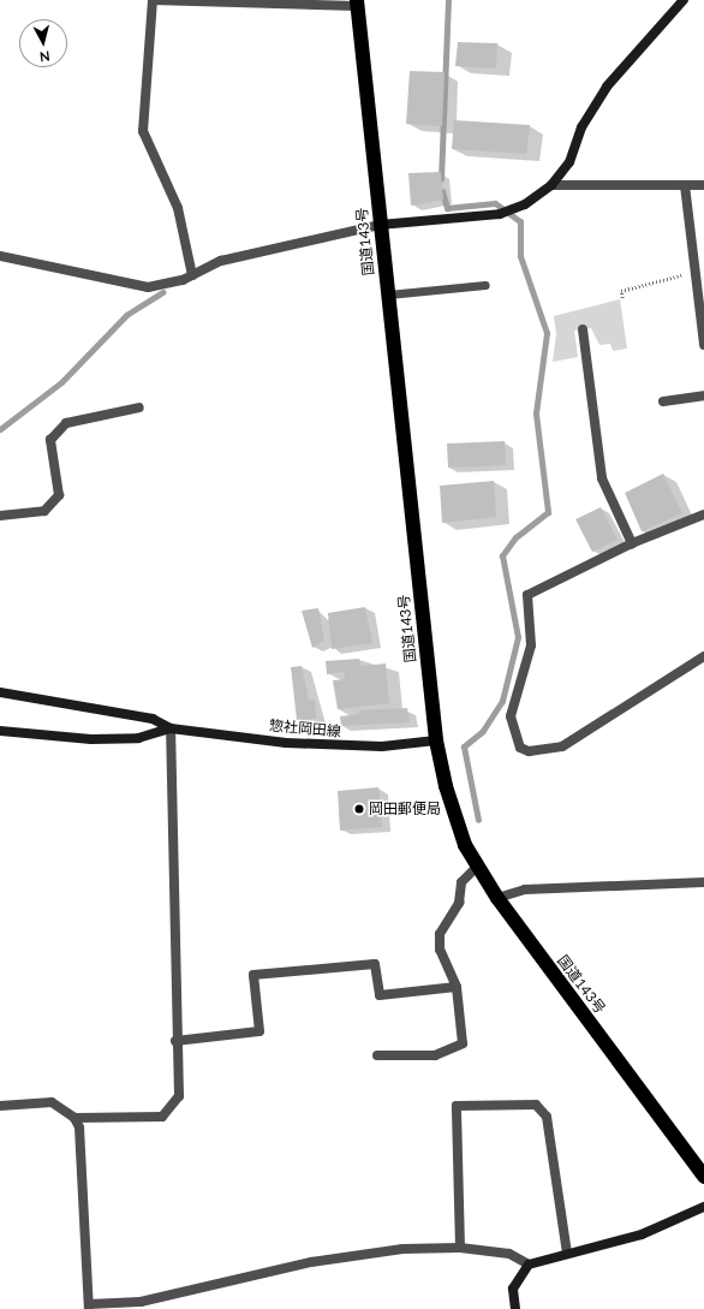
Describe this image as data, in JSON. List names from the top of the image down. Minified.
{"streets":{"highway":["国道143号"],"street":["惣社岡田線"]},"crossings":[["国道143号","惣社岡田線"]],"places":["岡田郵便局"],"north":"bottom"}
